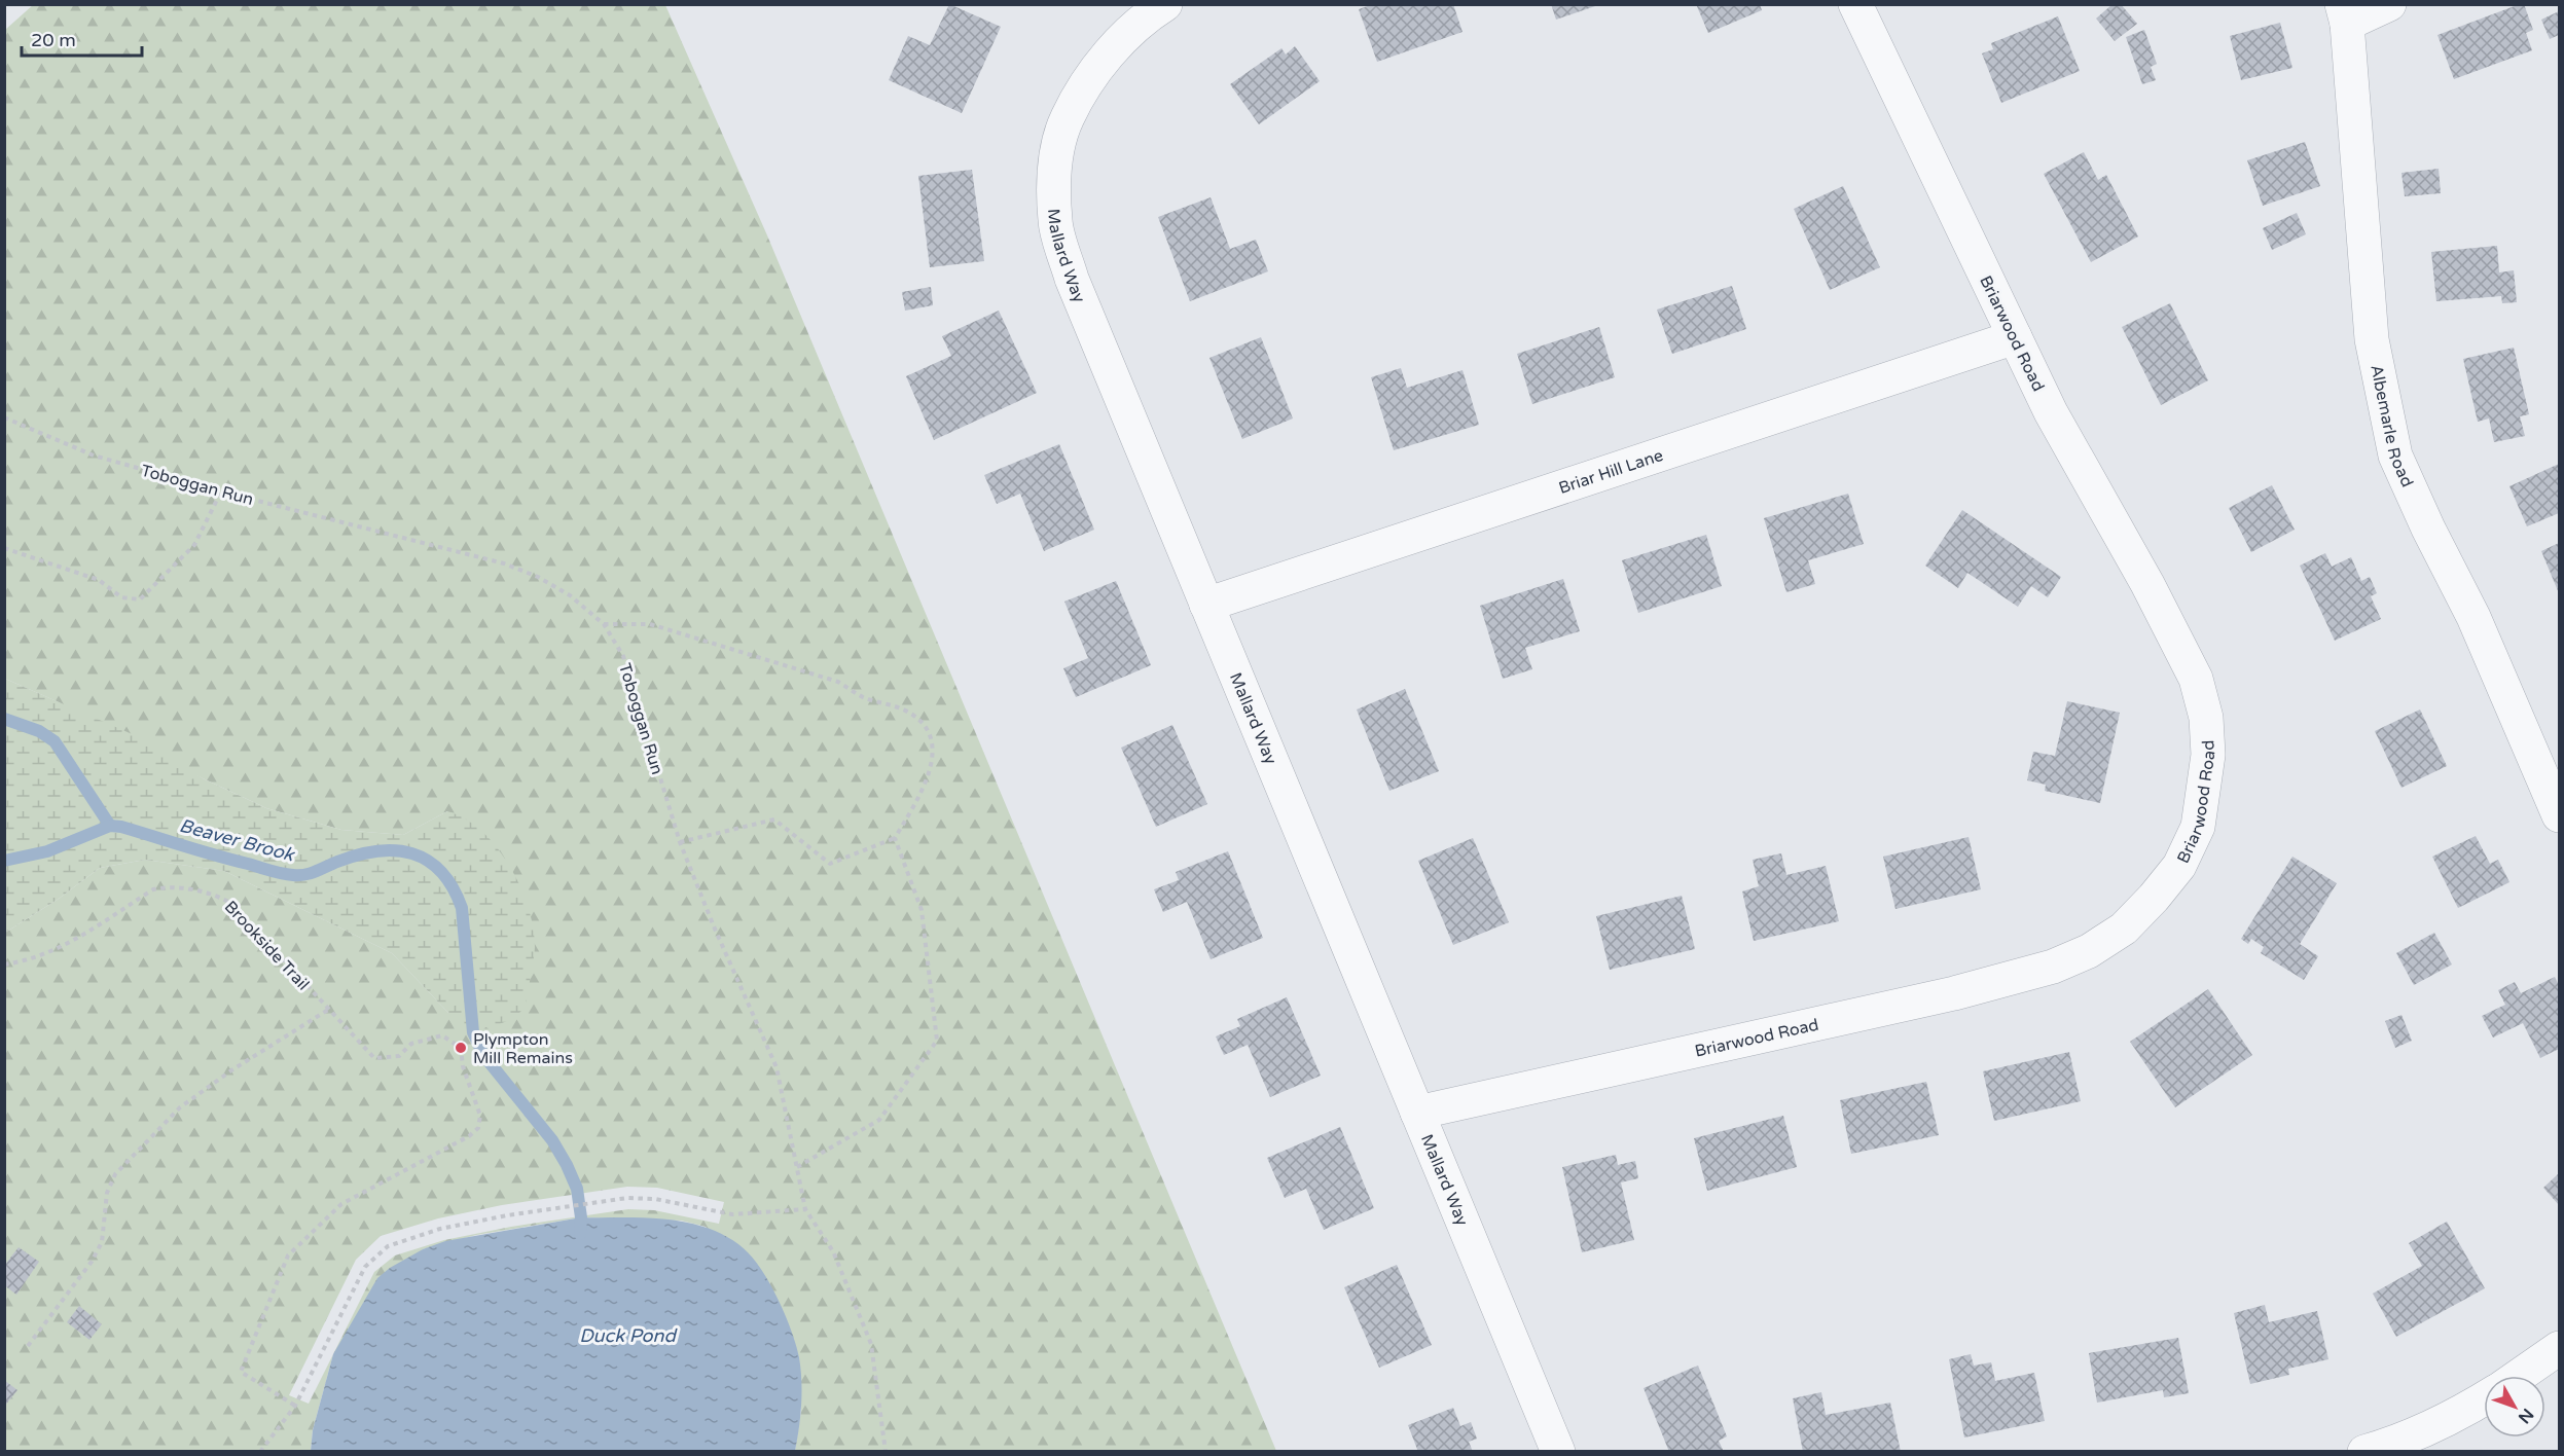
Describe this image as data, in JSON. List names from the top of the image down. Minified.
{"streets":{"street":["Mallard Way","Briarwood Road","Albemarle Road","Briar Hill Lane"],"path":["Toboggan Run","Brookside Trail"]},"crossings":[["Mallard Way","Briarwood Road"],["Mallard Way","Briar Hill Lane"],["Briarwood Road","Briar Hill Lane"]],"water":["Beaver Brook","Duck Pond"],"places":["Plympton Mill Remains"],"scale_bar":"20 m","north":"bottom right"}
